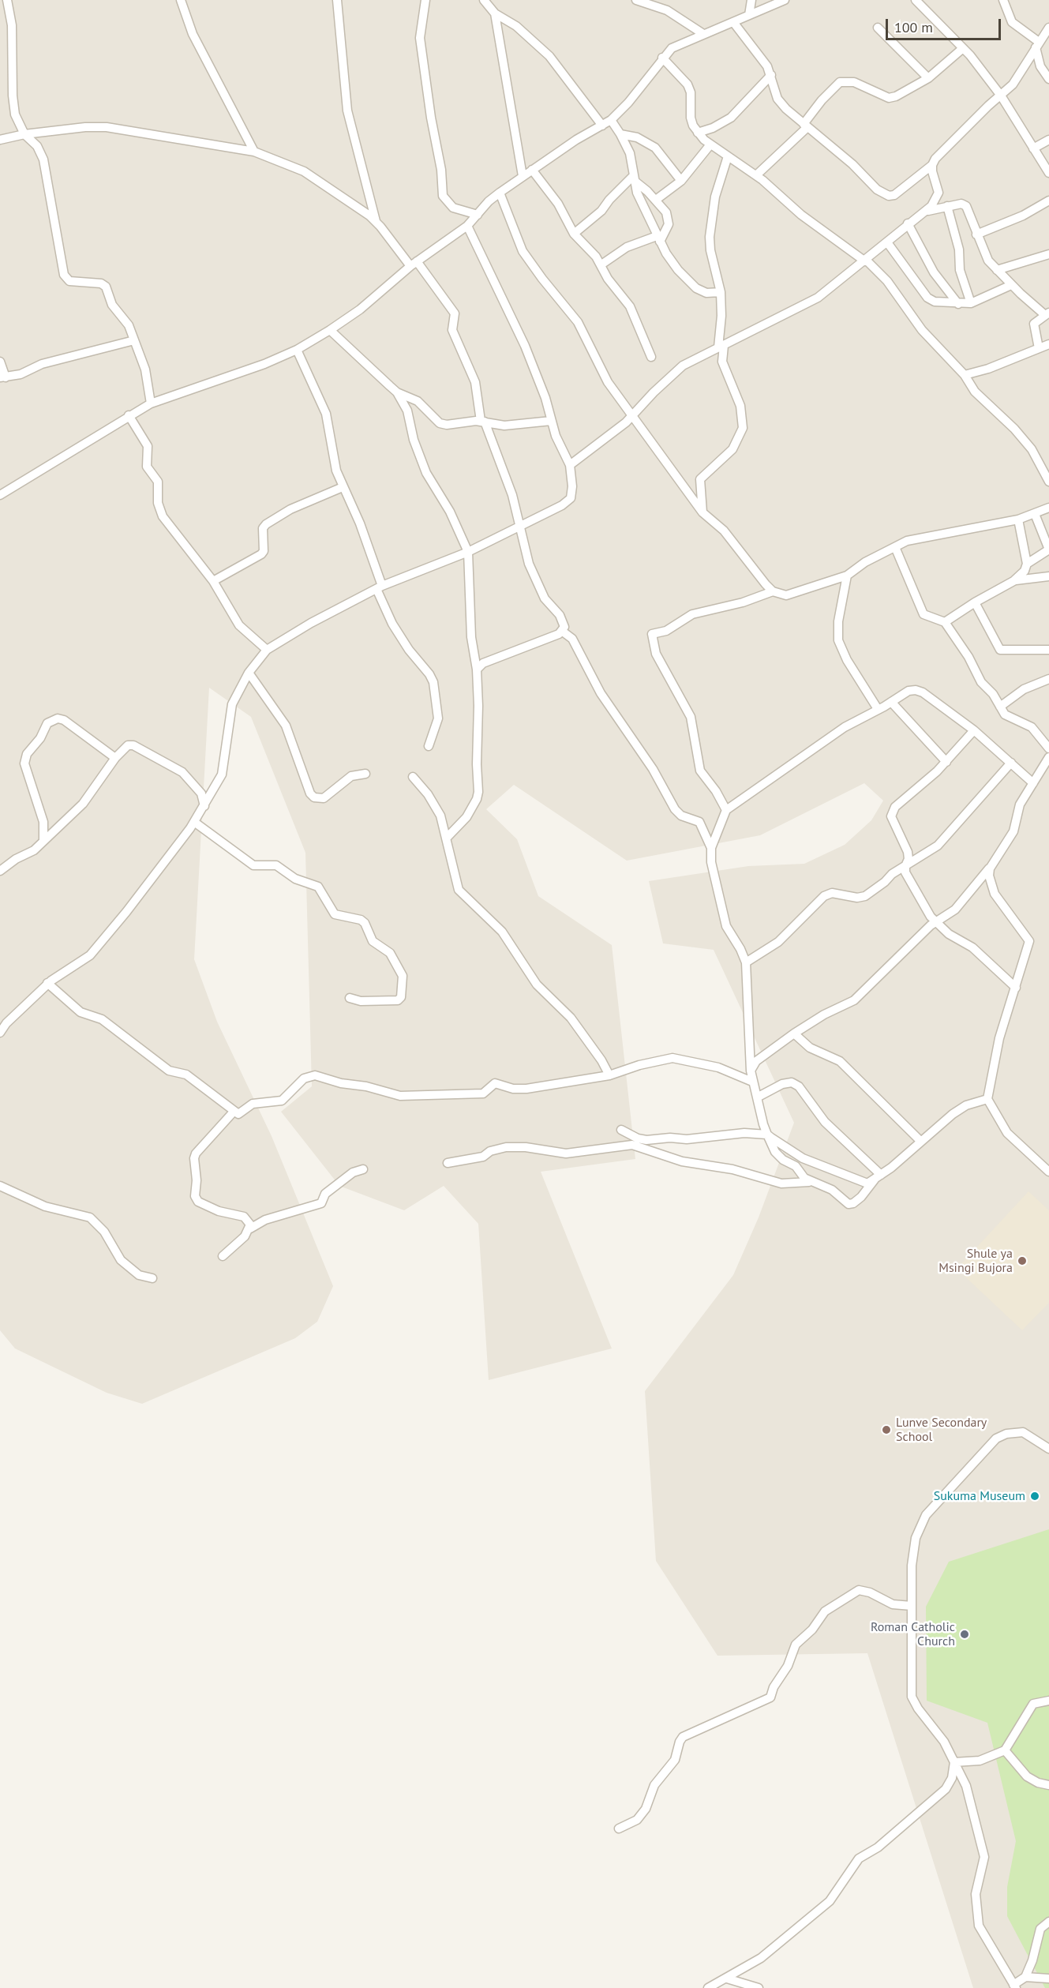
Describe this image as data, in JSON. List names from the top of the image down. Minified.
{"places":["Shule ya Msingi Bujora","Lunve Secondary School","Sukuma Museum","Roman Catholic Church"],"scale_bar":"100 m"}
